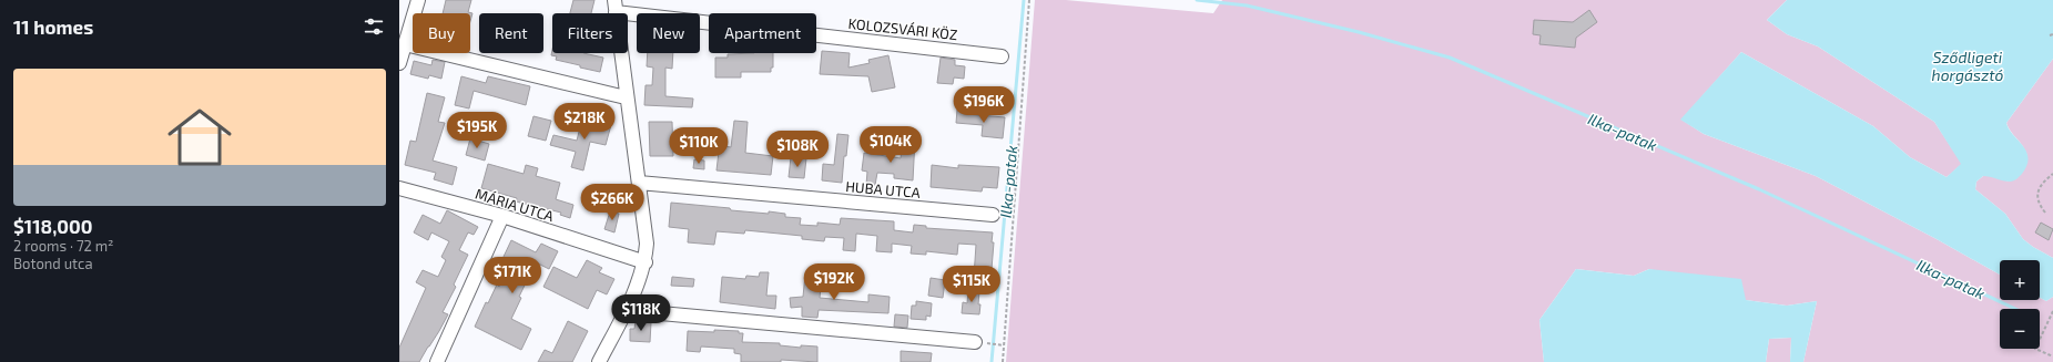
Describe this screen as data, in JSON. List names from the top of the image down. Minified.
{"streets":{"street":["KOLOZSVÁRI KÖZ","HUBA UTCA","MÁRIA UTCA"]},"water":["Sződligeti horgásztó","Ilka-patak"],"page":{"heading":"11 homes","chip":["Buy","Rent","Filters","New","Apartment"],"list":[{"name":"$118,000","note":"2 rooms · 72 m² · Botond utca"}],"price":["$196K","$218K","$195K","$104K","$110K","$108K","$266K","$171K","$192K","$115K","$118K"],"map_buttons":["+","−"]}}
